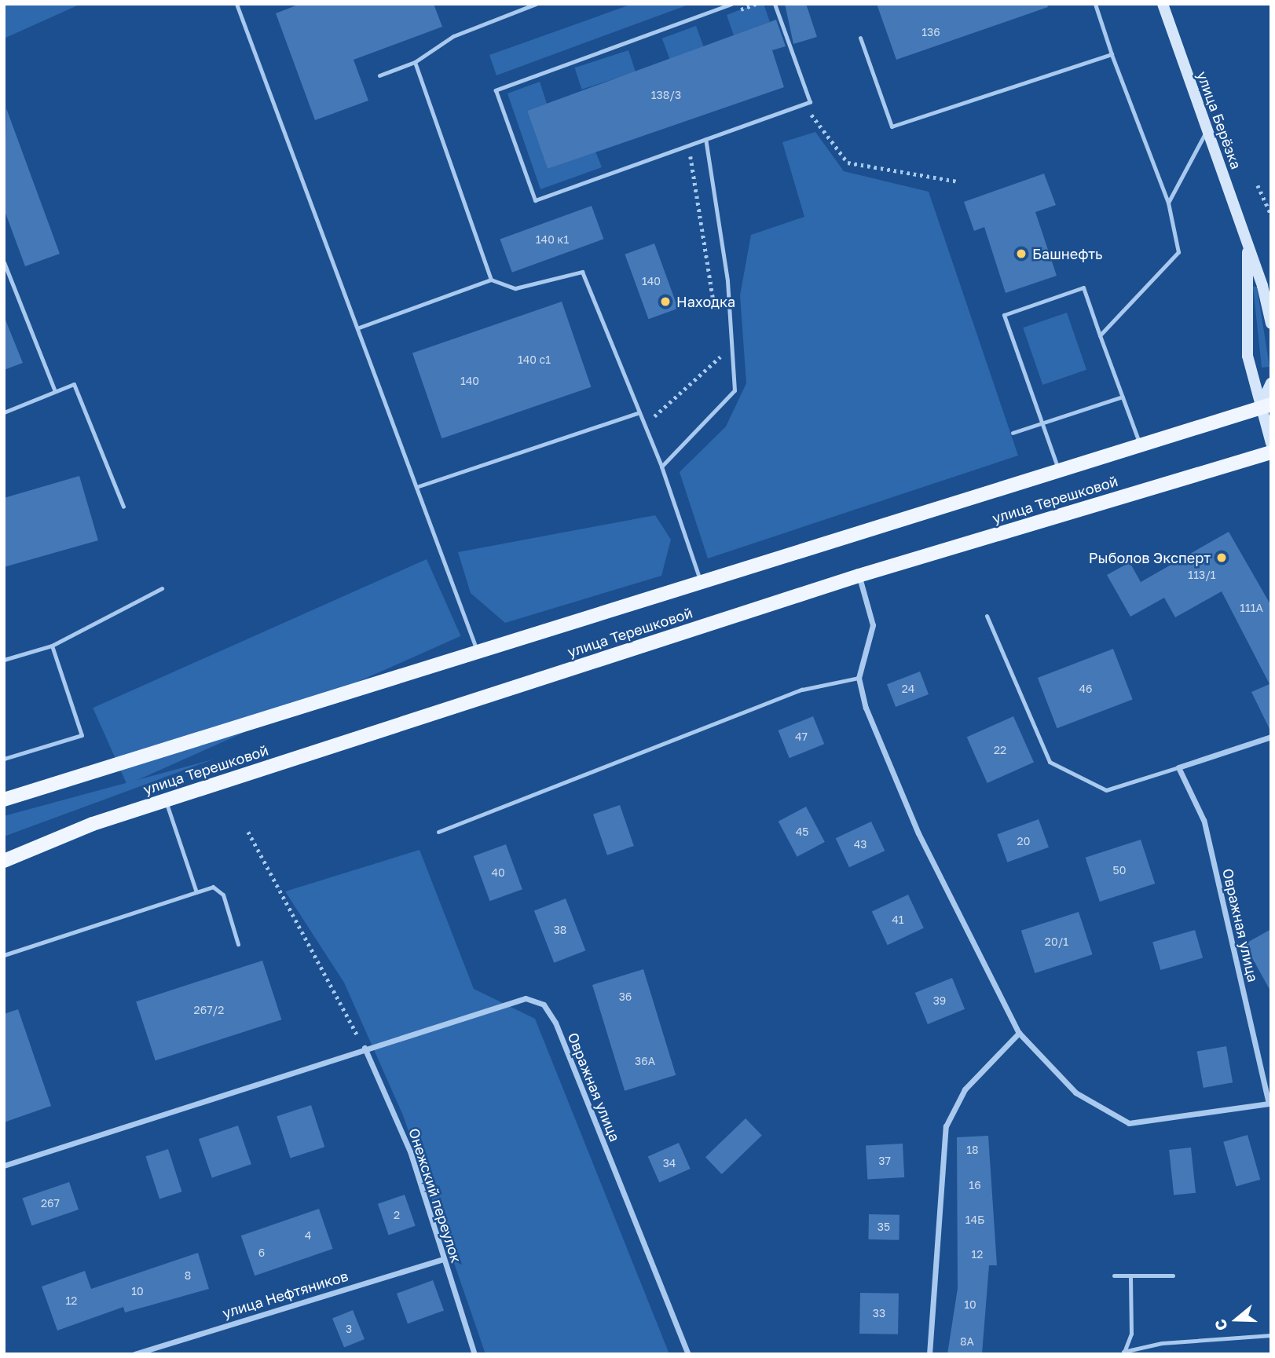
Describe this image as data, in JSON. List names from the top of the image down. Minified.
{"streets":{"main road":["улица Берёзка","улица Терешковой"],"street":["Овражная улица","Онежский переулок","улица Нефтяников"]},"crossings":[["улица Берёзка","улица Терешковой"],["улица Терешковой","Овражная улица"],["Овражная улица","Онежский переулок"],["Онежский переулок","улица Нефтяников"]],"places":["Башнефть","Находка","Рыболов Эксперт"],"house_numbers":["136","138/3","140 к1","140","140 с1","140","113/1","111А","24","46","47","22","45","20","43","50","40","41","38","20/1","36","39","267/2","36А","18","37","34","16","267","2","14Б","35","4","6","12","8","10","12","10","33","3","8А"],"north":"left"}
